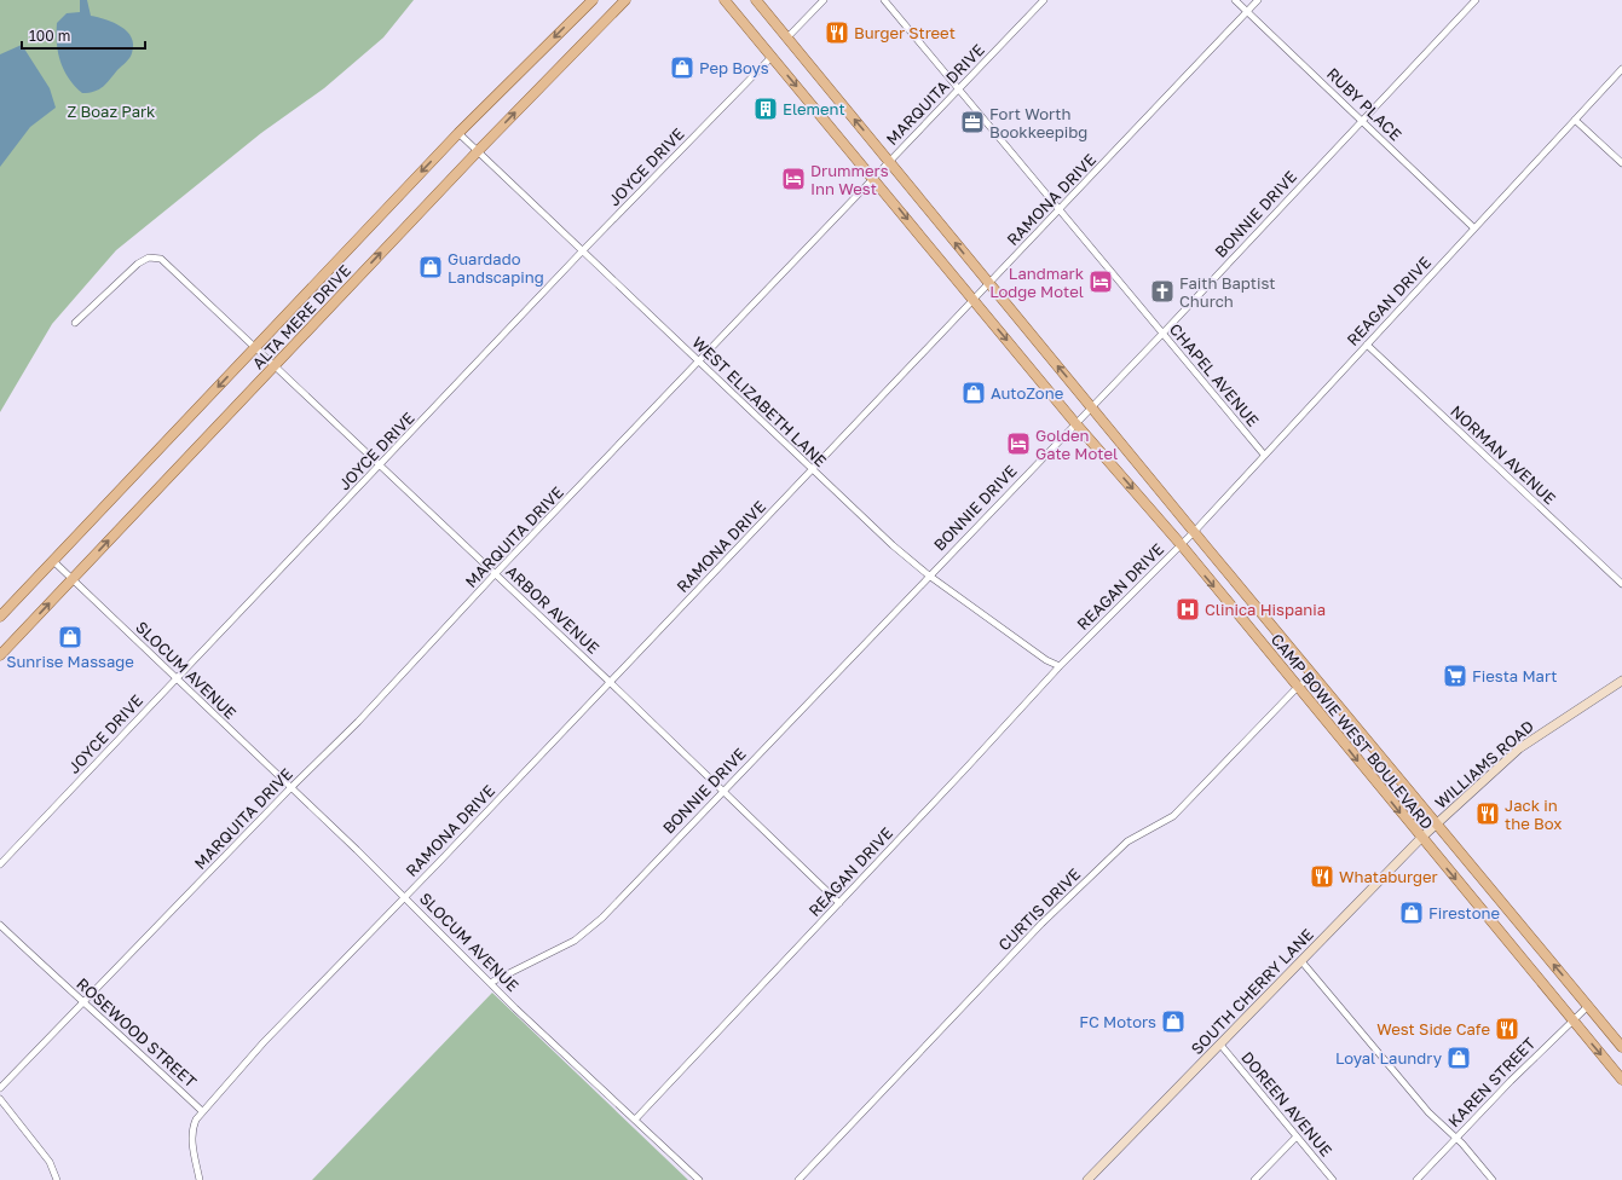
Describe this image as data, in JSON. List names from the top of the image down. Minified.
{"streets":{"main road":["ALTA MERE DRIVE","CAMP BOWIE WEST BOULEVARD"],"street":["MARQUITA DRIVE","RUBY PLACE","JOYCE DRIVE","RAMONA DRIVE","BONNIE DRIVE","REAGAN DRIVE","CHAPEL AVENUE","WEST ELIZABETH LANE","NORMAN AVENUE","ARBOR AVENUE","SLOCUM AVENUE","WILLIAMS ROAD","CURTIS DRIVE","SOUTH CHERRY LANE","ROSEWOOD STREET","KAREN STREET","DOREEN AVENUE"]},"crossings":[["MARQUITA DRIVE","CHAPEL AVENUE"],["MARQUITA DRIVE","WEST ELIZABETH LANE"],["MARQUITA DRIVE","ARBOR AVENUE"],["MARQUITA DRIVE","SLOCUM AVENUE"],["MARQUITA DRIVE","CAMP BOWIE WEST BOULEVARD"],["MARQUITA DRIVE","ROSEWOOD STREET"],["RUBY PLACE","RAMONA DRIVE"],["RUBY PLACE","BONNIE DRIVE"],["RUBY PLACE","REAGAN DRIVE"],["JOYCE DRIVE","WEST ELIZABETH LANE"],["JOYCE DRIVE","ARBOR AVENUE"],["JOYCE DRIVE","SLOCUM AVENUE"],["JOYCE DRIVE","CAMP BOWIE WEST BOULEVARD"],["RAMONA DRIVE","CHAPEL AVENUE"],["RAMONA DRIVE","WEST ELIZABETH LANE"],["RAMONA DRIVE","ARBOR AVENUE"],["RAMONA DRIVE","SLOCUM AVENUE"],["RAMONA DRIVE","CAMP BOWIE WEST BOULEVARD"],["RAMONA DRIVE","ROSEWOOD STREET"],["BONNIE DRIVE","CHAPEL AVENUE"],["BONNIE DRIVE","WEST ELIZABETH LANE"],["BONNIE DRIVE","ARBOR AVENUE"],["BONNIE DRIVE","SLOCUM AVENUE"],["BONNIE DRIVE","CAMP BOWIE WEST BOULEVARD"],["REAGAN DRIVE","CHAPEL AVENUE"],["REAGAN DRIVE","WEST ELIZABETH LANE"],["REAGAN DRIVE","NORMAN AVENUE"],["REAGAN DRIVE","ARBOR AVENUE"],["REAGAN DRIVE","SLOCUM AVENUE"],["REAGAN DRIVE","CAMP BOWIE WEST BOULEVARD"],["ALTA MERE DRIVE","WEST ELIZABETH LANE"],["ALTA MERE DRIVE","ARBOR AVENUE"],["ALTA MERE DRIVE","SLOCUM AVENUE"],["CAMP BOWIE WEST BOULEVARD","WILLIAMS ROAD"],["CAMP BOWIE WEST BOULEVARD","CURTIS DRIVE"],["CAMP BOWIE WEST BOULEVARD","SOUTH CHERRY LANE"],["CAMP BOWIE WEST BOULEVARD","KAREN STREET"],["WILLIAMS ROAD","SOUTH CHERRY LANE"],["SOUTH CHERRY LANE","DOREEN AVENUE"]],"parks":["Z Boaz Park"],"places":{"restaurant":["Burger Street","Jack in the Box","Whataburger","West Side Cafe"],"shop":["Pep Boys","Guardado Landscaping","AutoZone","Sunrise Massage","Firestone","FC Motors","Loyal Laundry"],"building":["Element"],"office":["Fort Worth Bookkeepibg"],"hotel":["Drummers Inn West","Landmark Lodge Motel","Golden Gate Motel"],"church":["Faith Baptist Church"],"hospital":["Clinica Hispania"],"supermarket":["Fiesta Mart"]},"scale_bar":"100 m"}
